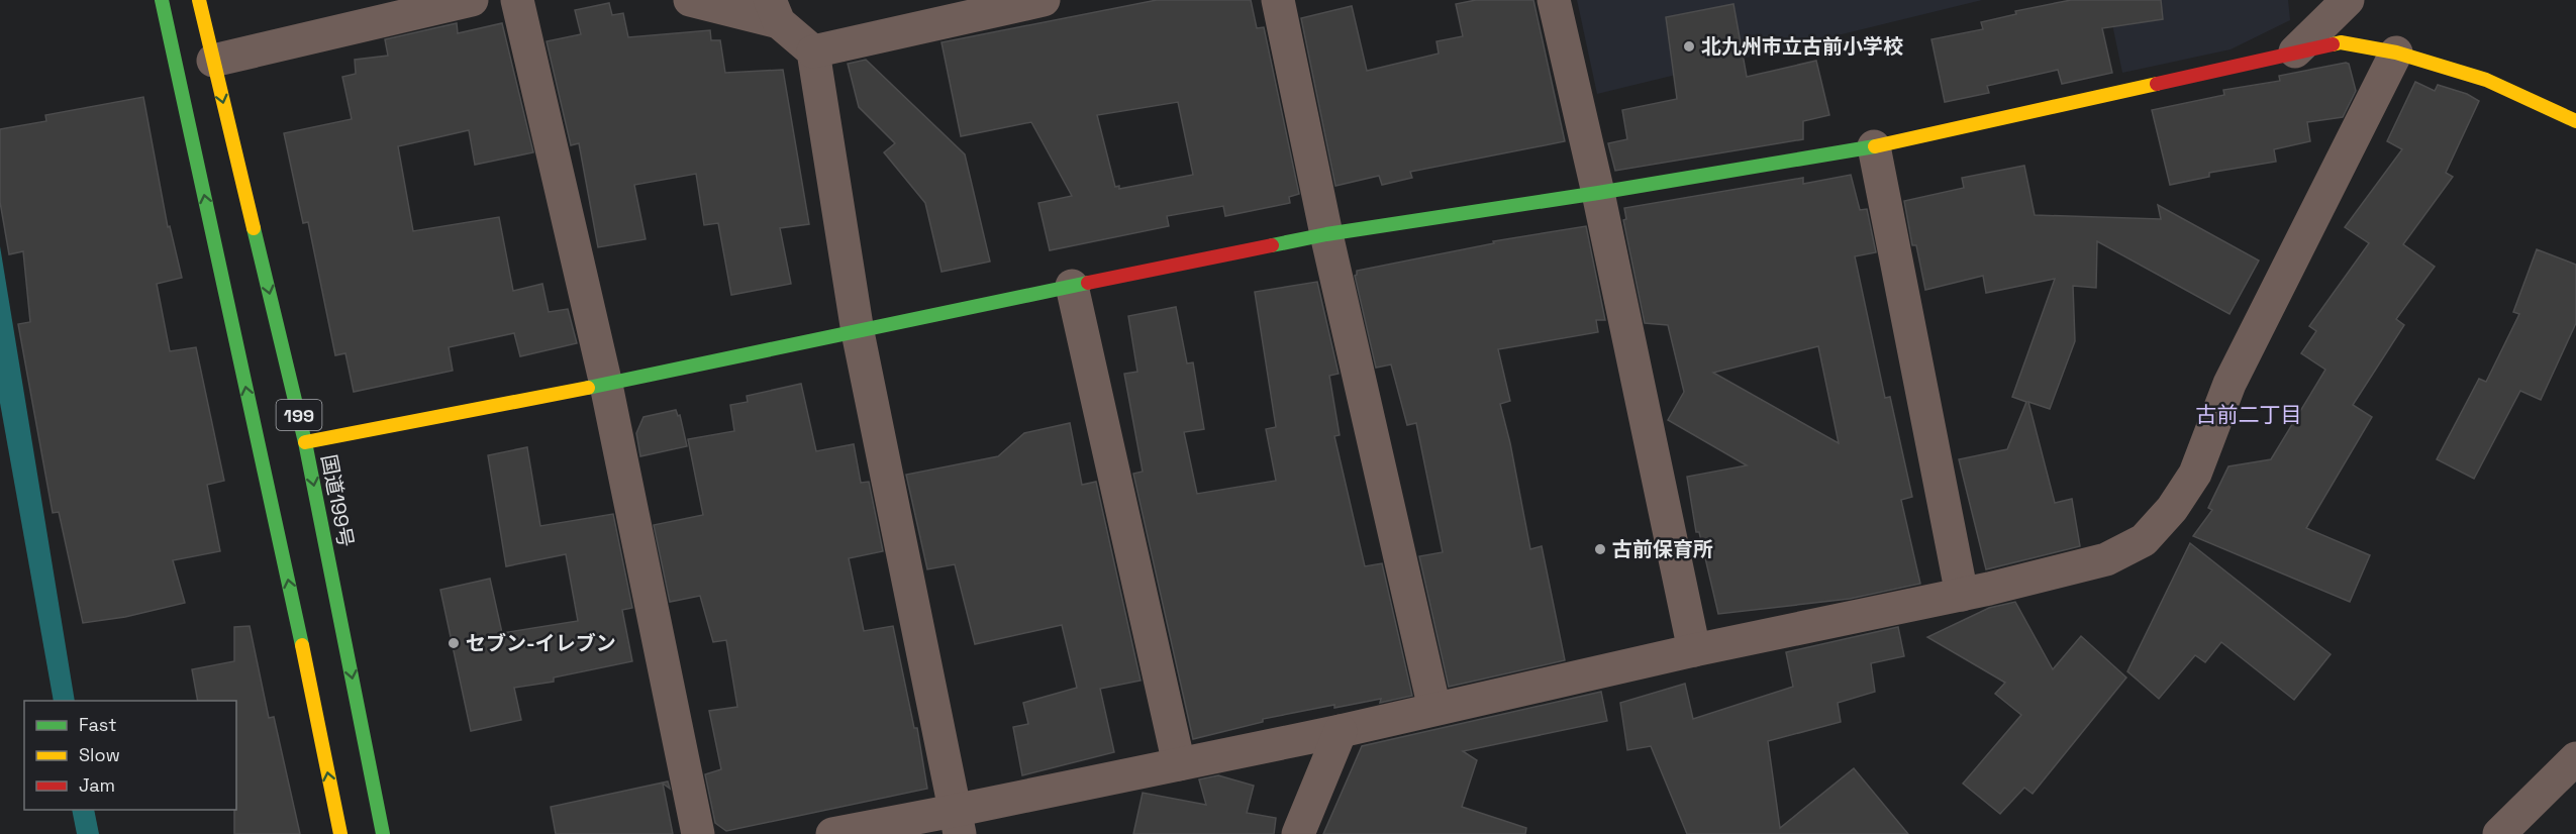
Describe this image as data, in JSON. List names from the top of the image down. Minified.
{"streets":{"main road":["199","国道199号"]},"districts":["古前二丁目"],"places":["北九州市立古前小学校","古前保育所","セブン-イレブン"],"legend":["Fast","Slow","Jam"]}
